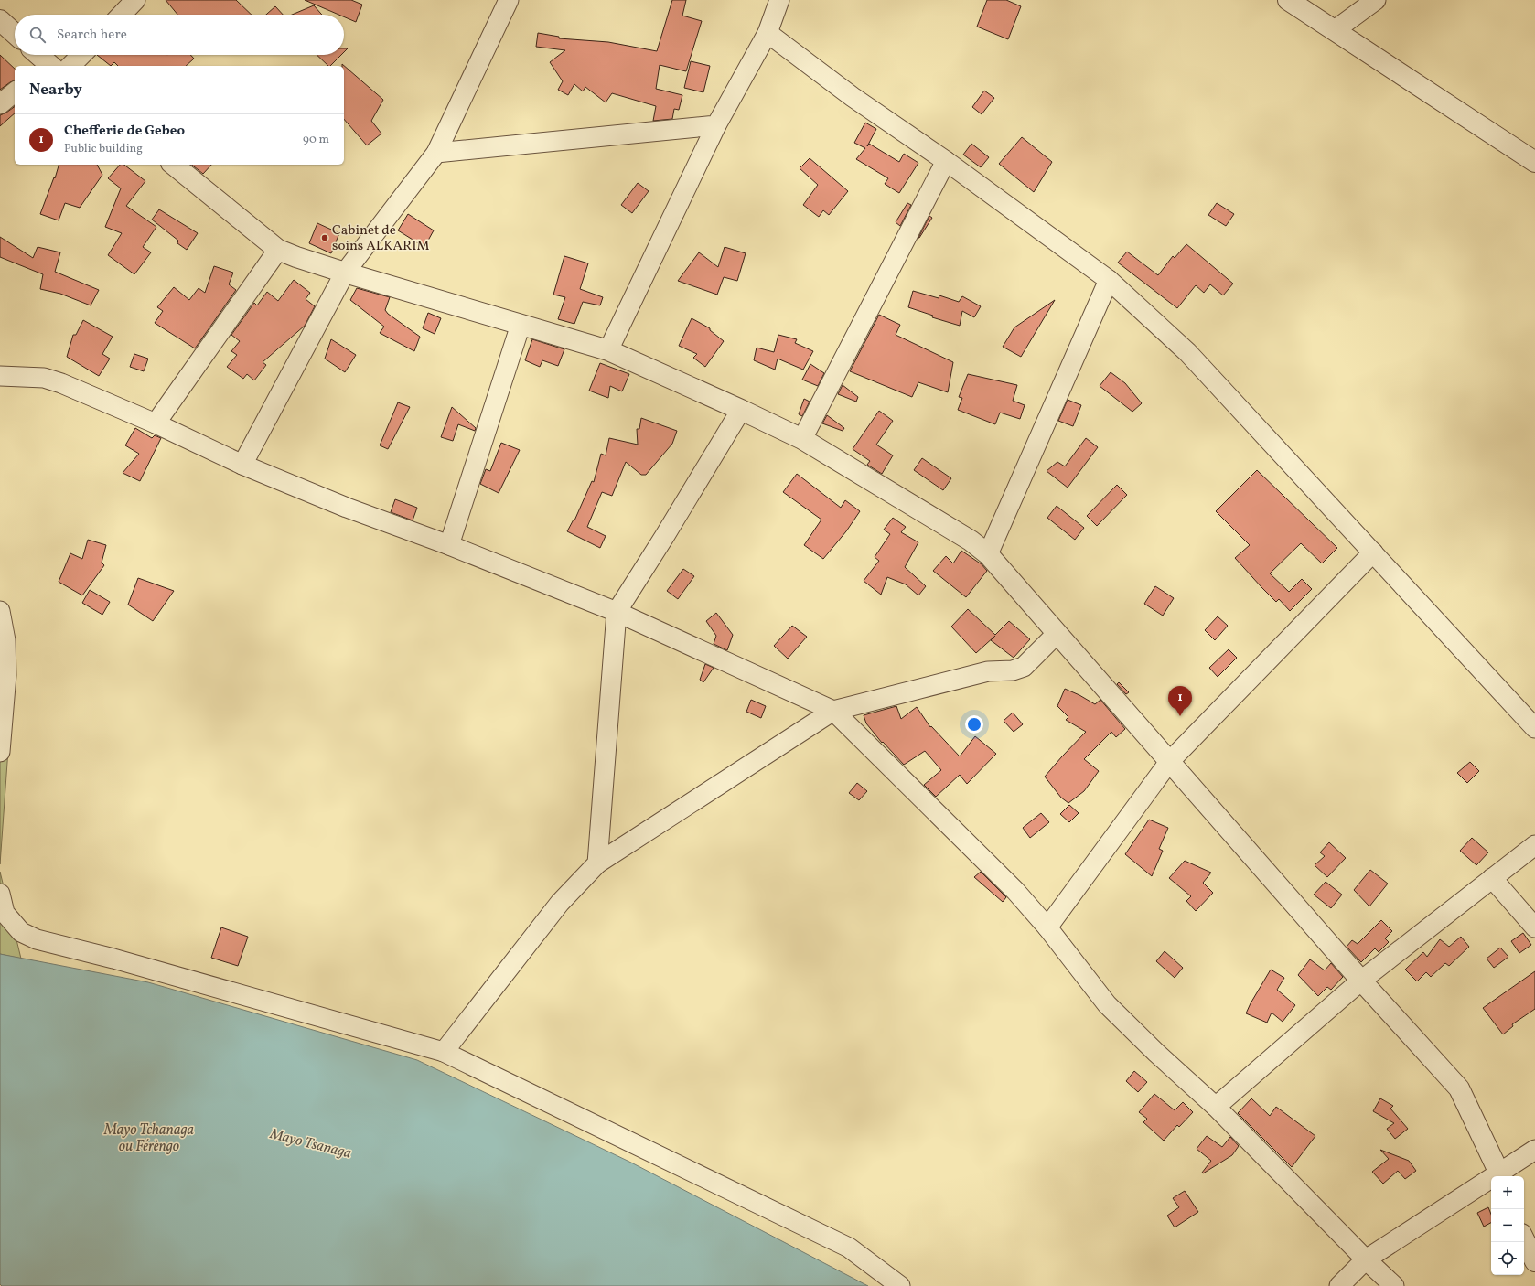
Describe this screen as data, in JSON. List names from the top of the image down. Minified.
{"water":["Mayo Tchanaga ou Férèngo","Mayo Tsanaga"],"places":["Cabinet de soins ALKARIM"],"page":{"search":"Search here","heading":"Nearby","list":[{"mark":"1","name":"Chefferie de Gebeo","note":"Public building","value":"90 m"}],"pins":"1","map_buttons":["+","−"]}}
